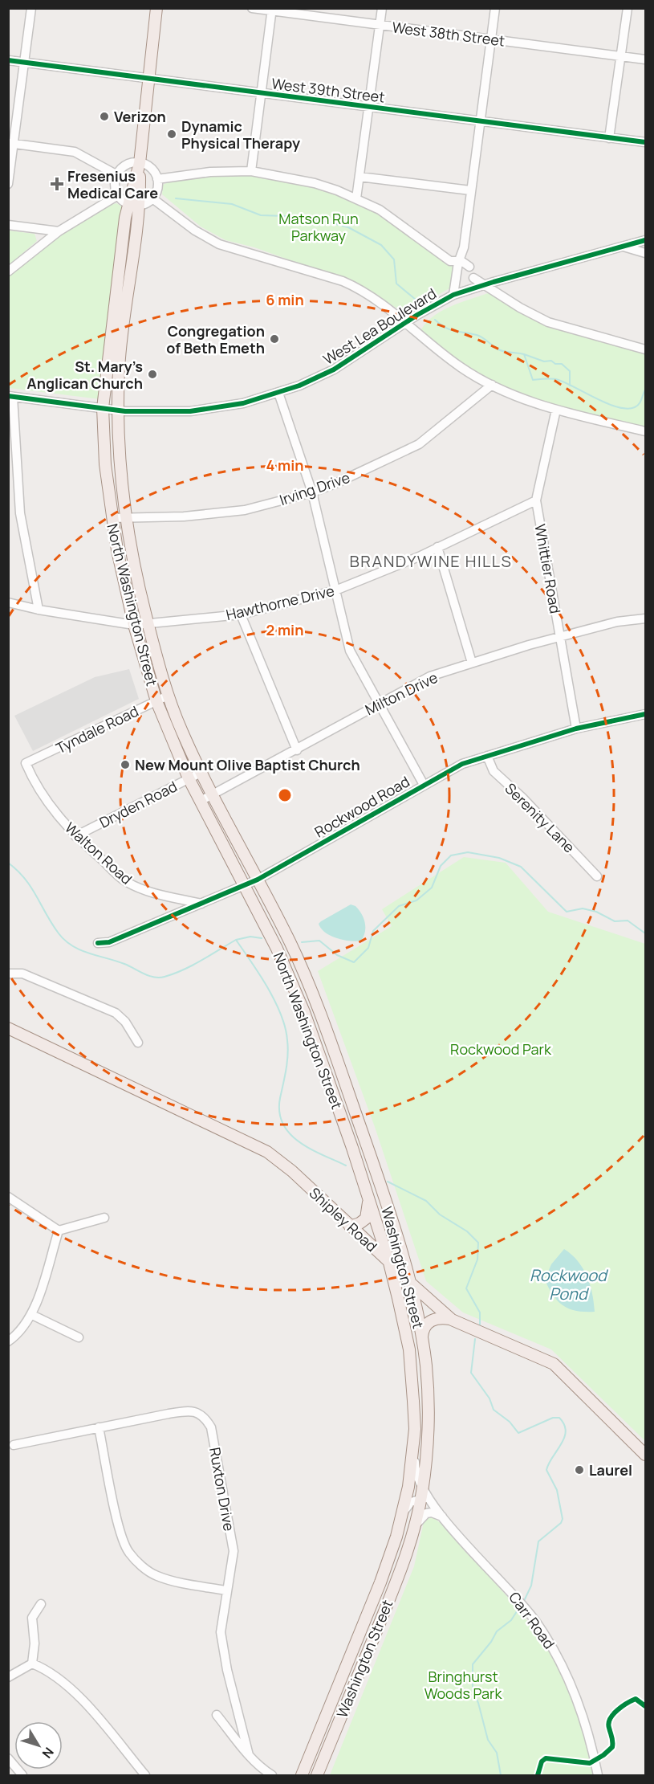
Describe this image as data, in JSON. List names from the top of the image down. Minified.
{"streets":{"main road":["North Washington Street","Shipley Road","Washington Street"],"street":["West 38th Street","West 39th Street","West Lea Boulevard","Irving Drive","Whittier Road","Hawthorne Drive","Milton Drive","Tyndale Road","Dryden Road","Rockwood Road","Serenity Lane","Walton Road","Ruxton Drive","Carr Road"]},"crossings":[["West 39th Street","North Washington Street"],["West Lea Boulevard","North Washington Street"],["Irving Drive","North Washington Street"],["Whittier Road","Hawthorne Drive"],["Whittier Road","Milton Drive"],["Whittier Road","Rockwood Road"],["Hawthorne Drive","North Washington Street"],["North Washington Street","Milton Drive"],["North Washington Street","Tyndale Road"],["North Washington Street","Dryden Road"],["North Washington Street","Rockwood Road"],["North Washington Street","Shipley Road"],["North Washington Street","Washington Street"],["Tyndale Road","Walton Road"],["Dryden Road","Walton Road"],["Rockwood Road","Serenity Lane"],["Rockwood Road","Walton Road"],["Rockwood Road","Washington Street"],["Shipley Road","Washington Street"],["Washington Street","Carr Road"]],"districts":["BRANDYWINE HILLS"],"water":["Rockwood Pond"],"parks":["Matson Run Parkway","Rockwood Park","Bringhurst Woods Park"],"places":{"other":["Verizon","Dynamic Physical Therapy","Congregation of Beth Emeth","St. Mary’s Anglican Church","New Mount Olive Baptist Church","Laurel"],"health":["Fresenius Medical Care"]},"north":"bottom right","rings":["6 min","4 min","2 min"]}
